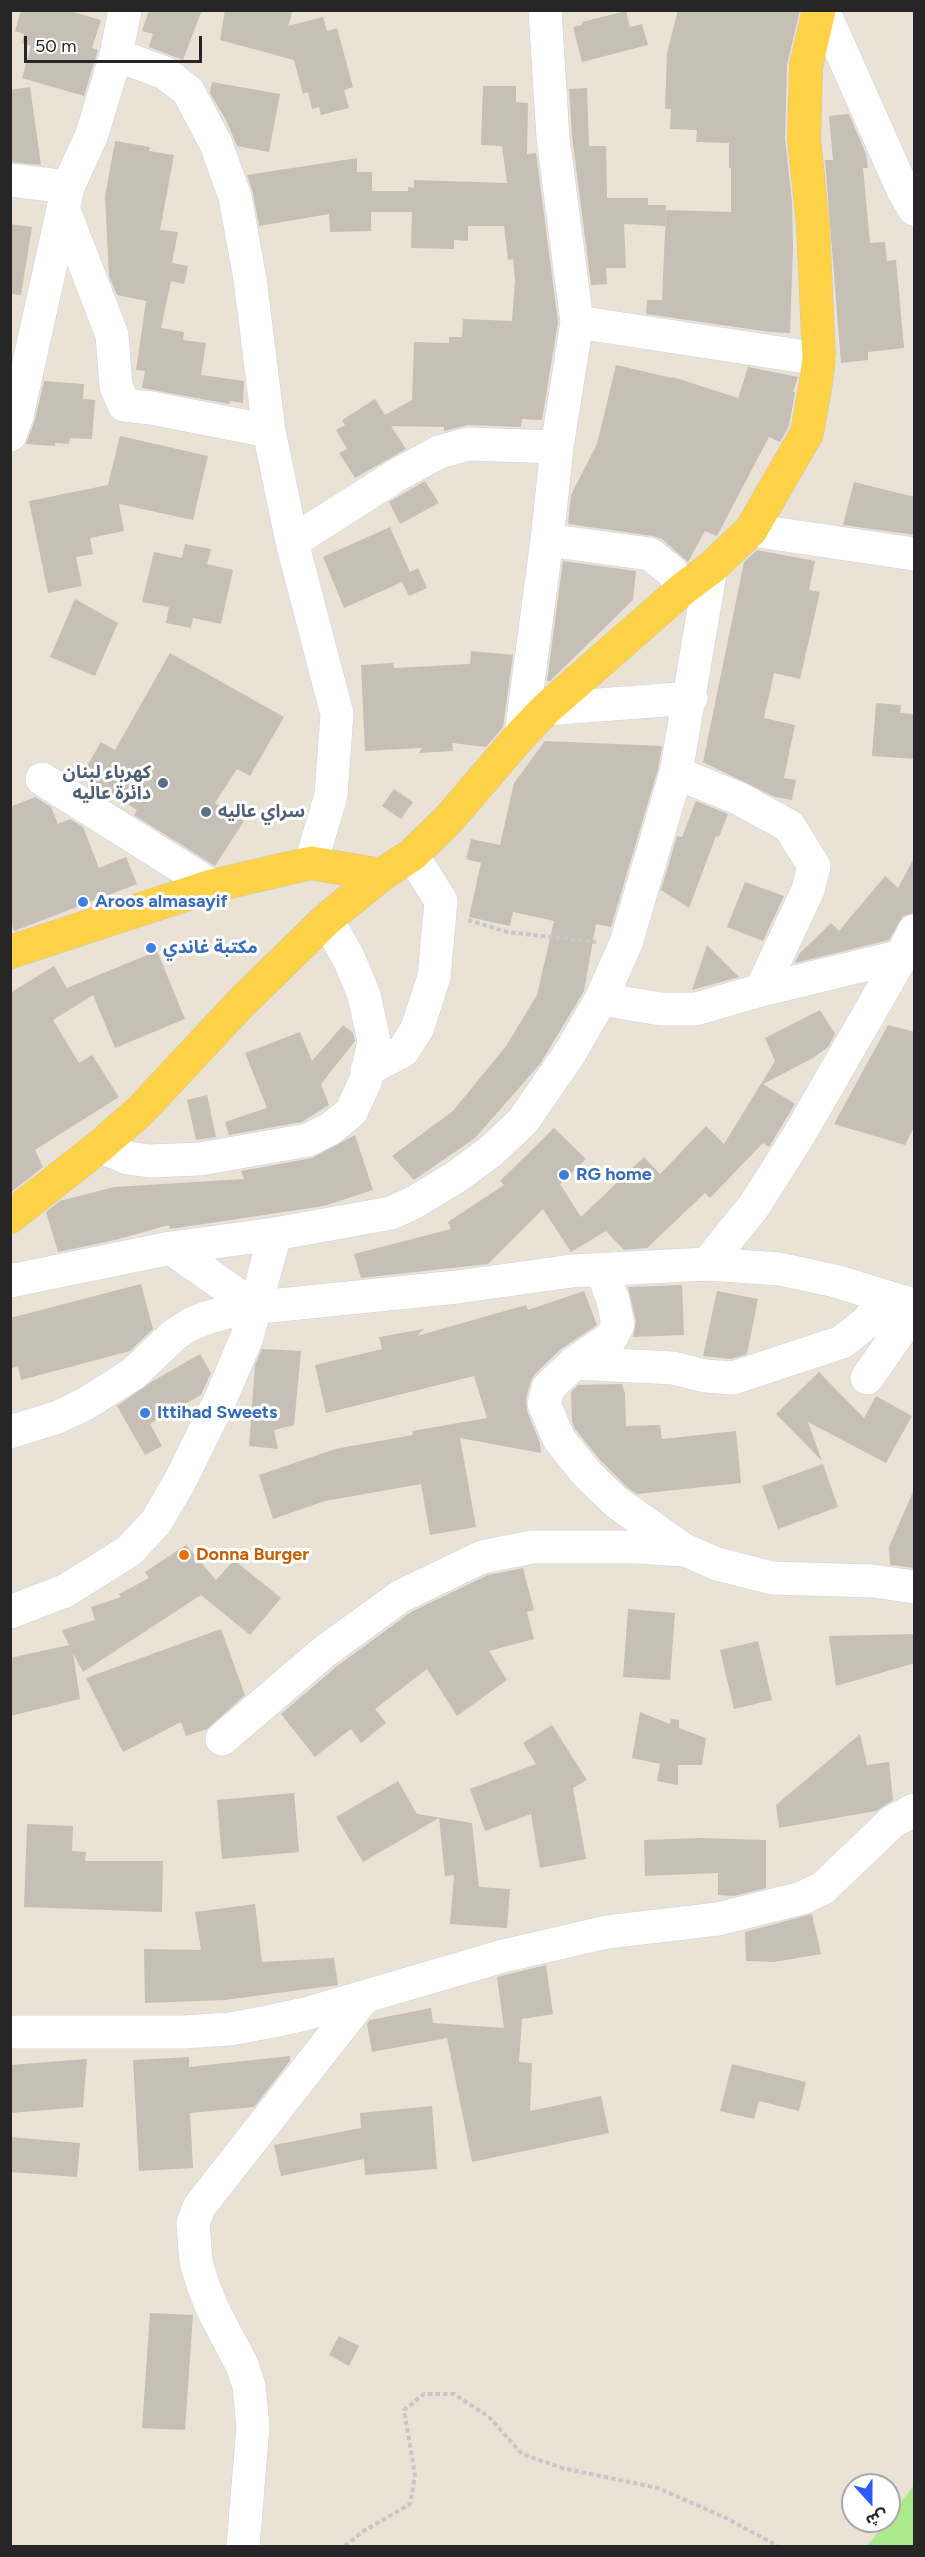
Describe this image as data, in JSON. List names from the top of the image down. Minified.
{"places":["كهرباء لبنان دائرة عاليه","سراي عاليه","Aroos almasayif","مكتبة غاندي","RG home","Ittihad Sweets","Donna Burger"],"scale_bar":"50 m","north":"bottom"}
